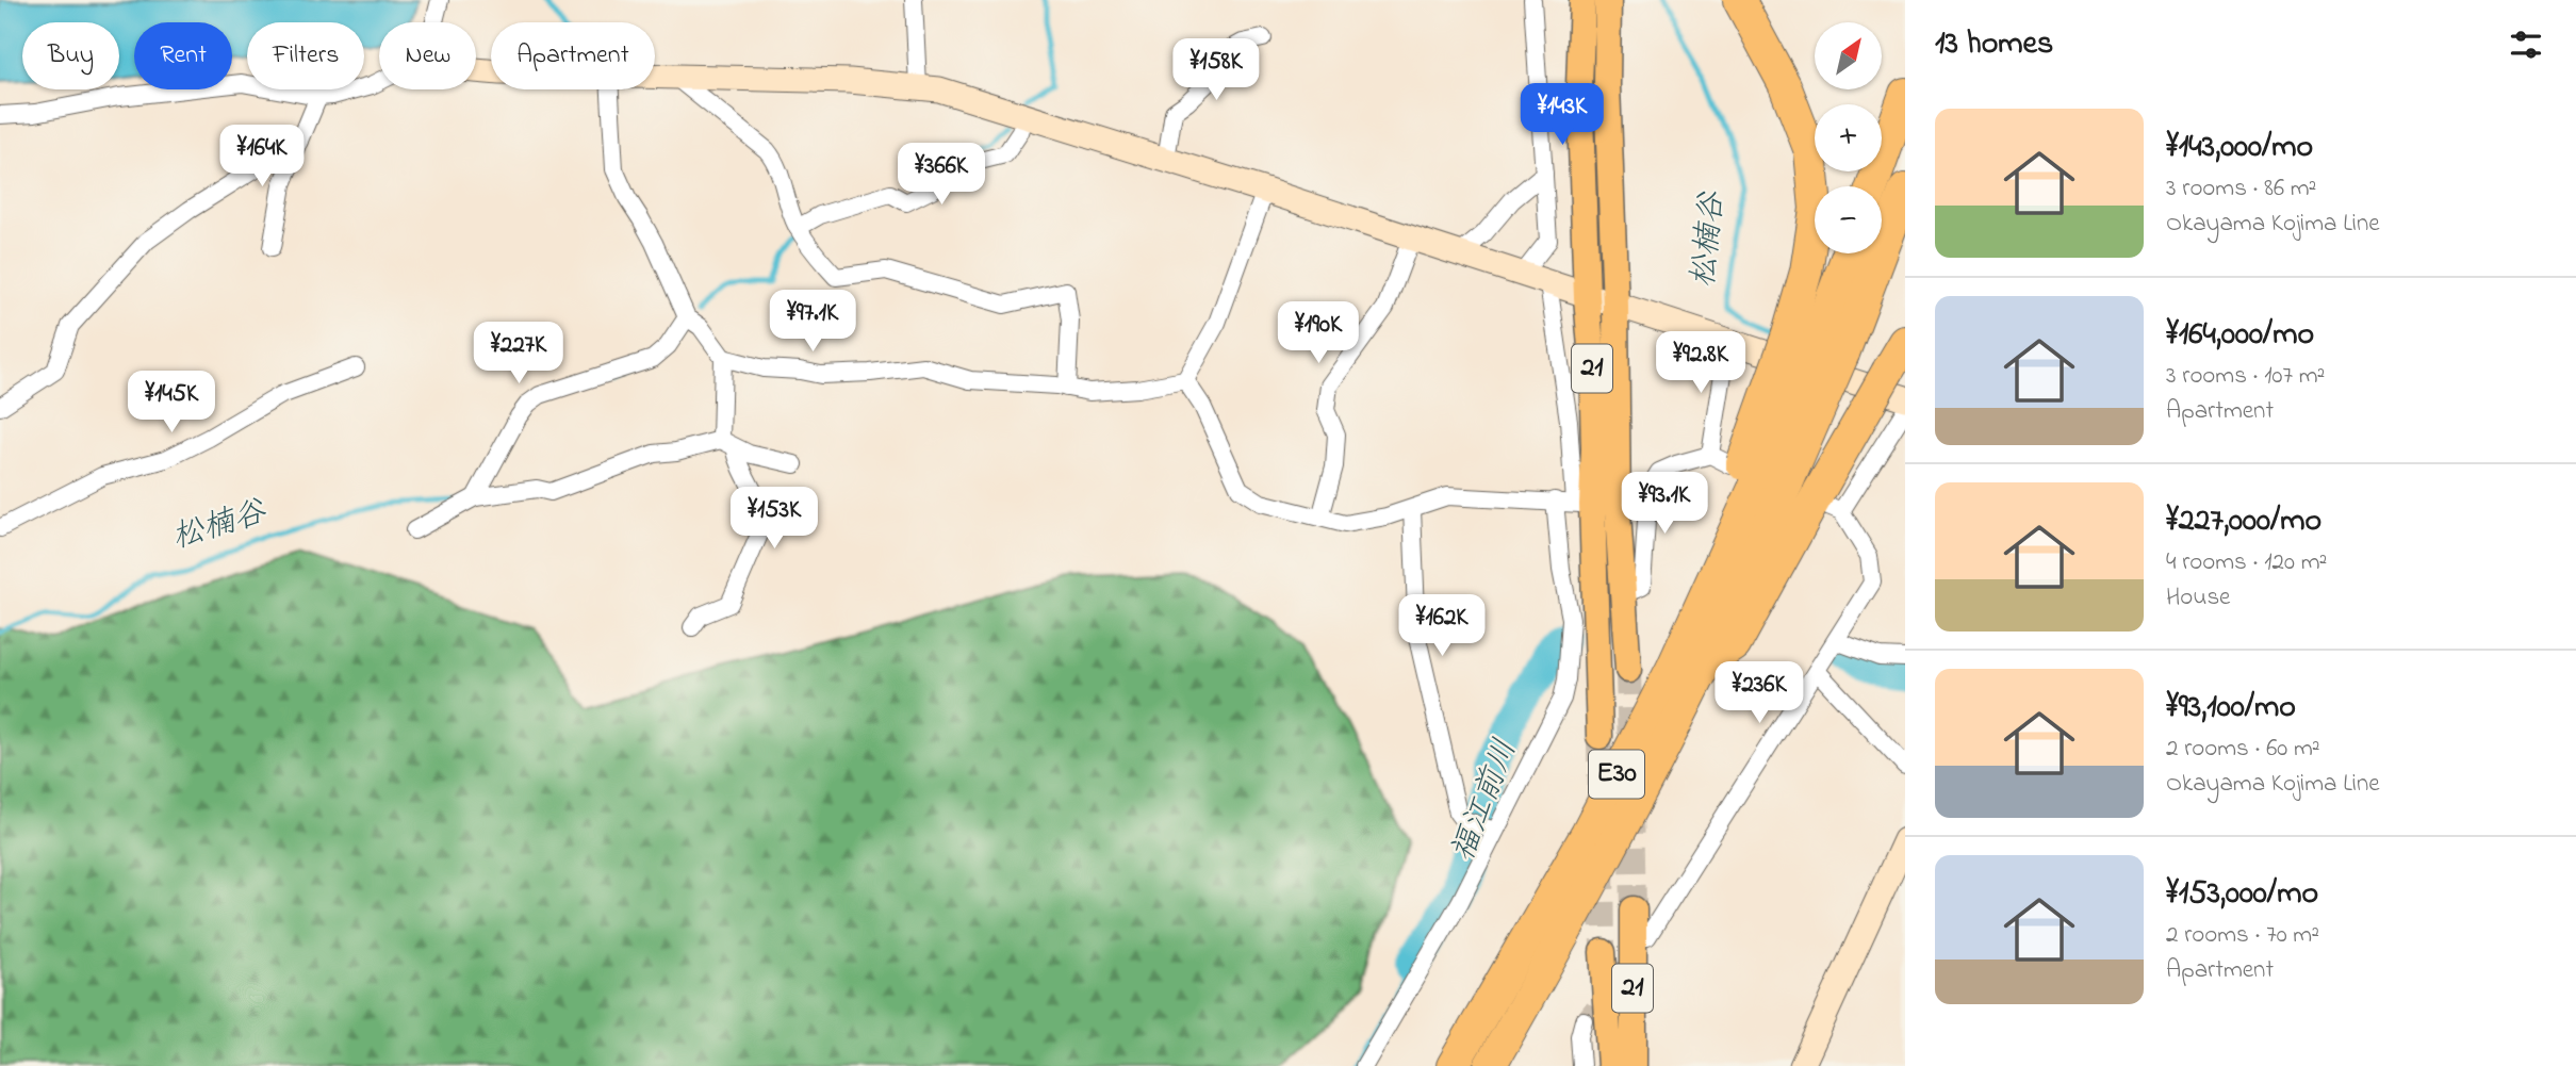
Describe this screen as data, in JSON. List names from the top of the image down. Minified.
{"streets":{"highway":["E30"],"main road":["21"]},"water":["松楠谷","福江前川"],"north":"top right","page":{"heading":"13 homes","map_buttons":["+","−"],"chip":["Buy","Rent","Filters","New","Apartment"],"price":["¥158K","¥143K","¥164K","¥366K","¥97.1K","¥190K","¥227K","¥92.8K","¥145K","¥93.1K","¥153K","¥162K","¥236K"],"list":[{"name":"¥143,000/mo","note":"3 rooms · 86 m² · Okayama Kojima Line"},{"name":"¥164,000/mo","note":"3 rooms · 107 m² · Apartment"},{"name":"¥227,000/mo","note":"4 rooms · 120 m² · House"},{"name":"¥93,100/mo","note":"2 rooms · 60 m² · Okayama Kojima Line"},{"name":"¥153,000/mo","note":"2 rooms · 70 m² · Apartment"}]}}
